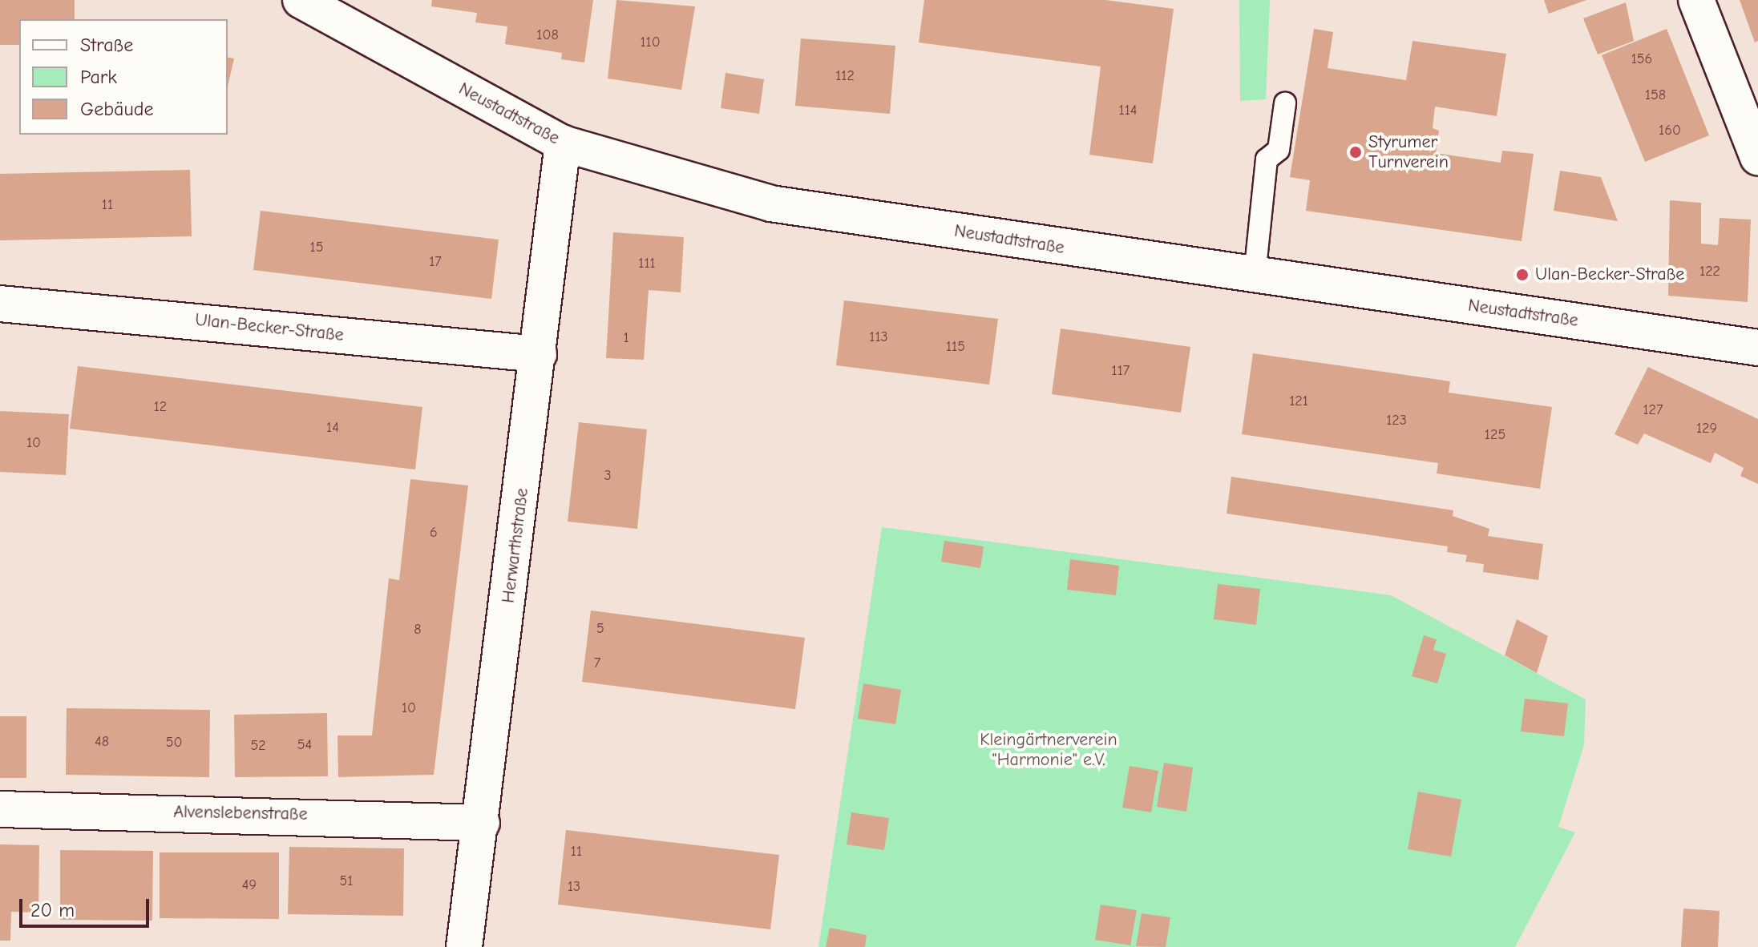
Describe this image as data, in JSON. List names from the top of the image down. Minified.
{"streets":{"street":["Neustadtstraße","Ulan-Becker-Straße","Herwarthstraße","Alvenslebenstraße"]},"crossings":[["Neustadtstraße","Herwarthstraße"],["Ulan-Becker-Straße","Herwarthstraße"],["Herwarthstraße","Alvenslebenstraße"]],"parks":["Kleingärtnerverein \"Harmonie\" e.V."],"places":["Styrumer Turnverein","Ulan-Becker-Straße"],"house_numbers":["108","110","156","112","158","114","160","11","15","17","111","122","113","1","115","117","121","12","127","123","14","129","125","10","3","6","5","8","7","10","48","50","54","52","11","51","49","13"],"legend":["Straße","Park","Gebäude"],"scale_bar":"20 m"}
